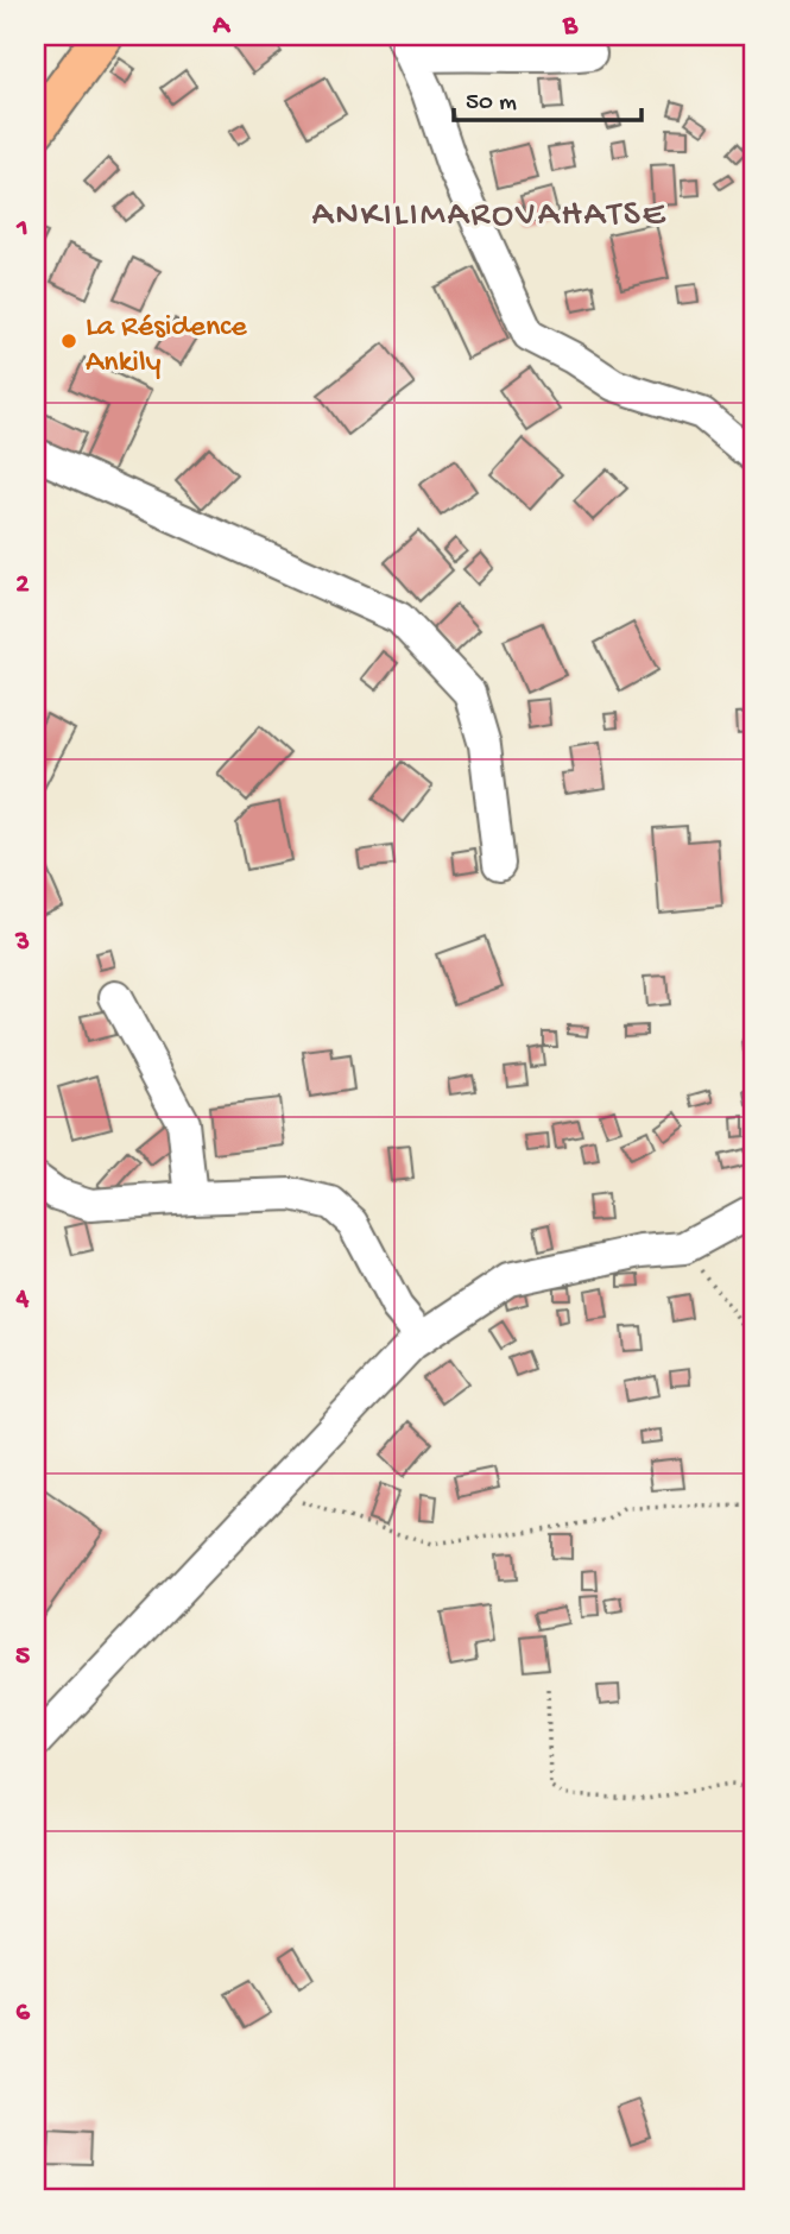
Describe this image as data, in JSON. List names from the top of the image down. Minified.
{"districts":["ANKILIMAROVAHATSE"],"places":["La Résidence Ankily"],"scale_bar":"50 m","grid":{"columns":["A","B"],"rows":["1","2","3","4","5","6"]}}
